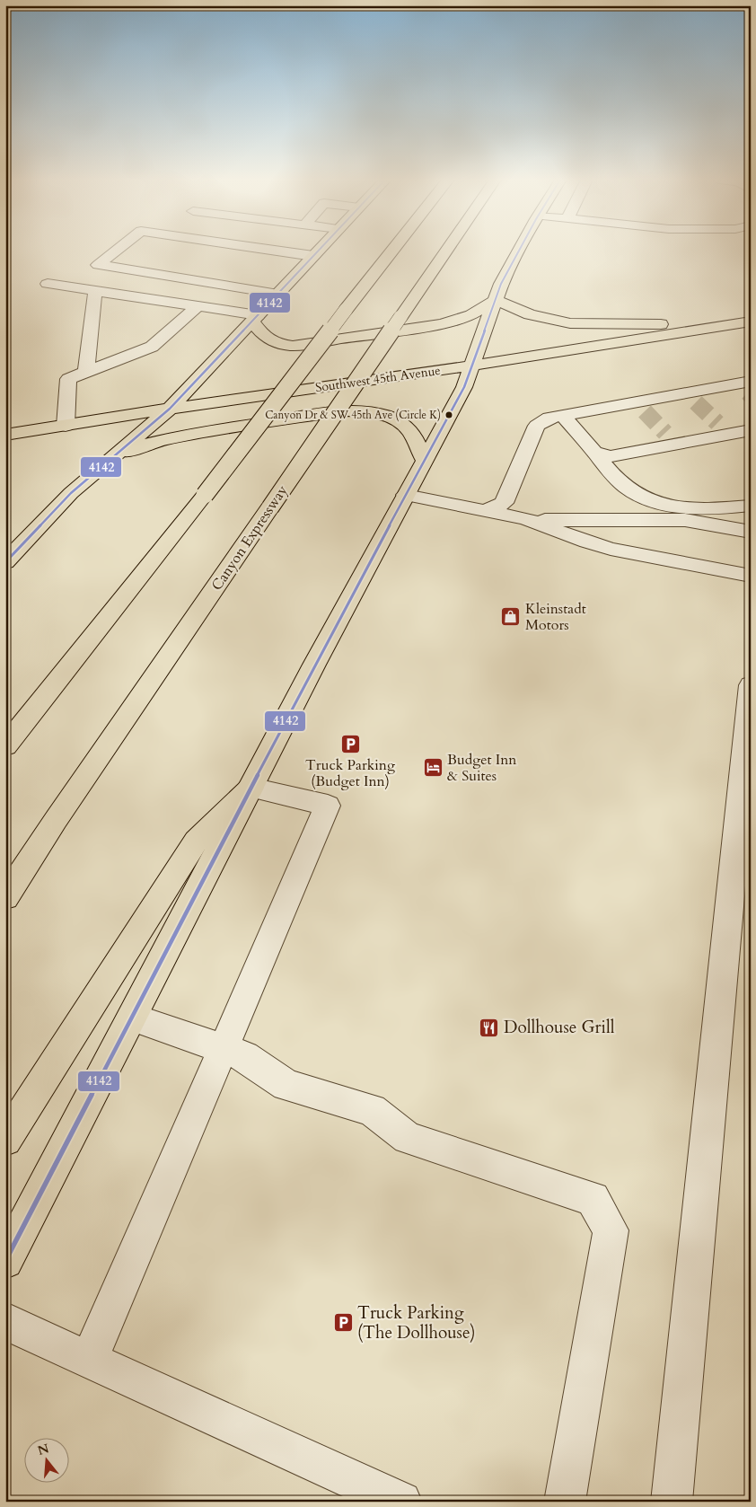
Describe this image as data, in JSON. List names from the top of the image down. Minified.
{"streets":{"main road":["Southwest 45th Avenue","Canyon Expressway"]},"places":{"other":["Canyon Dr & SW 45th Ave (Circle K)"],"shop":["Kleinstadt Motors"],"parking":["Truck Parking (Budget Inn)","Truck Parking (The Dollhouse)"],"hotel":["Budget Inn & Suites"],"restaurant":["Dollhouse Grill"]},"lines":["transit line 4142"],"north":"top"}
